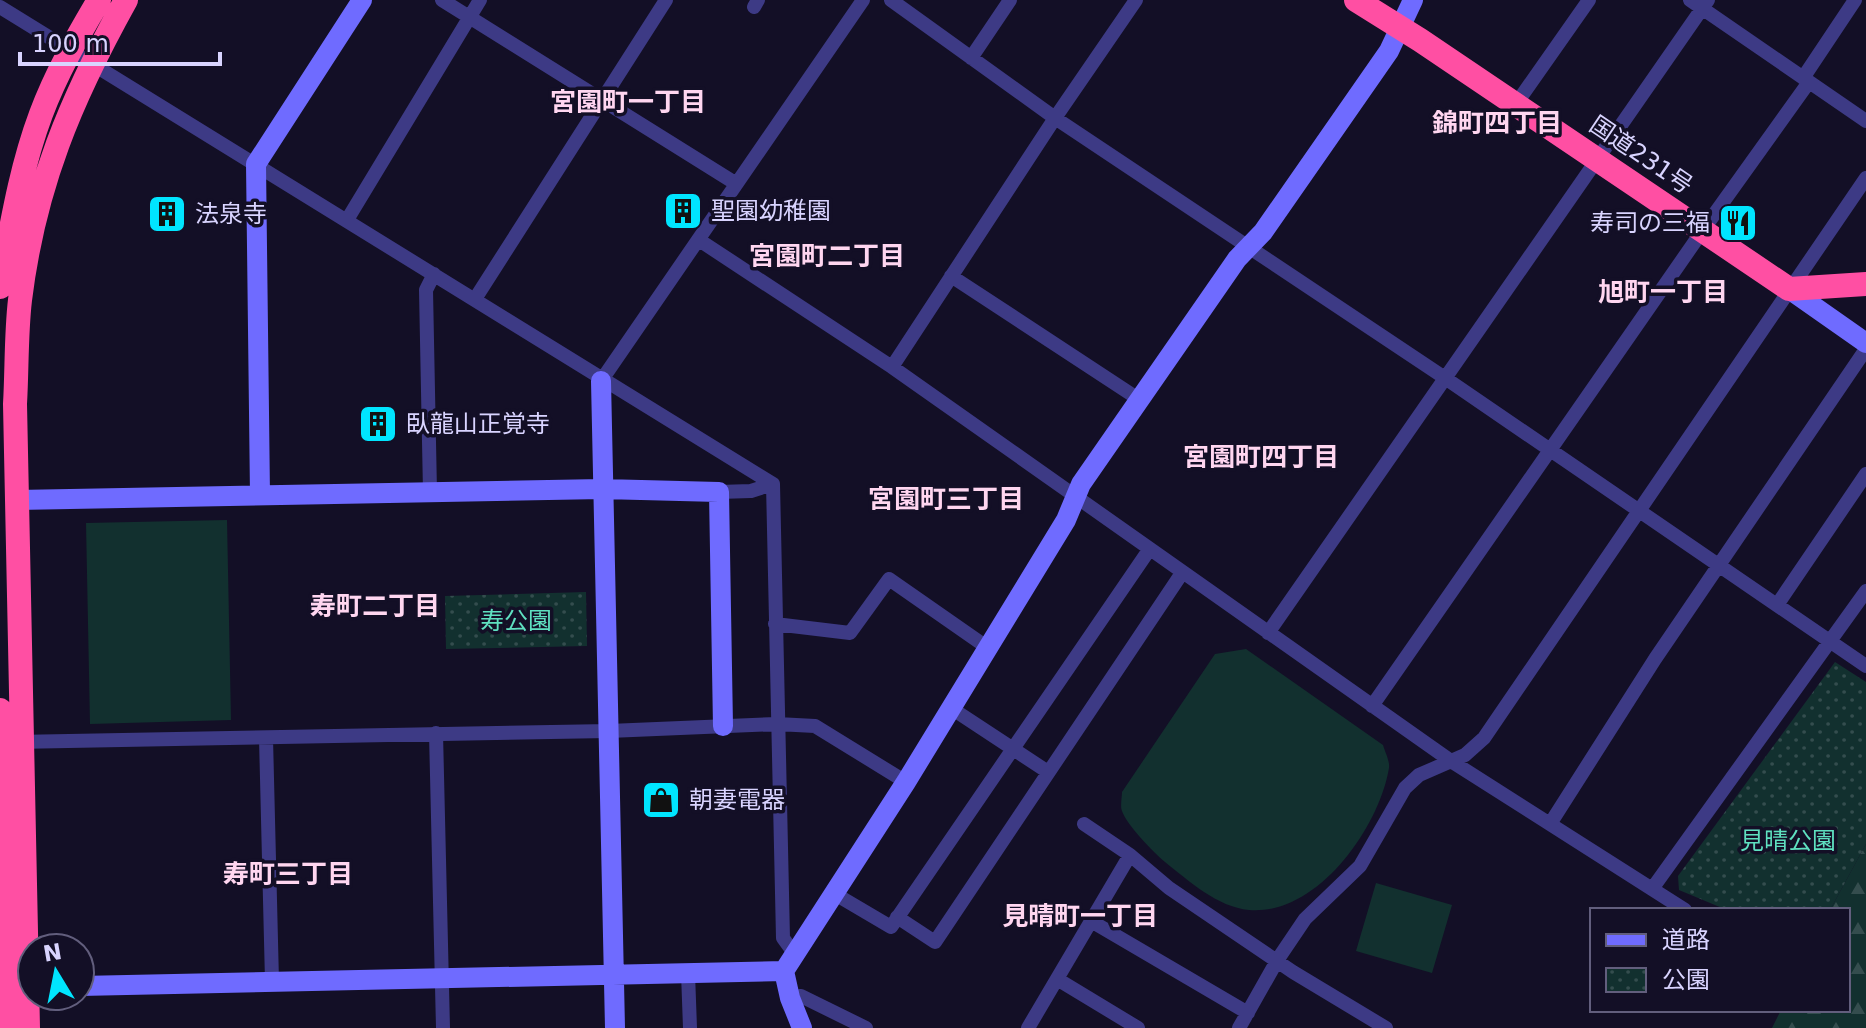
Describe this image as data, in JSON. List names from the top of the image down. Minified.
{"streets":{"highway":["国道231号"]},"districts":["宮園町一丁目","錦町四丁目","宮園町二丁目","旭町一丁目","宮園町四丁目","宮園町三丁目","寿町二丁目","寿町三丁目","見晴町一丁目"],"parks":["寿公園","見晴公園"],"places":{"building":["聖園幼稚園","法泉寺","臥龍山正覚寺"],"restaurant":["寿司の三福"],"shop":["朝妻電器"]},"legend":["道路","公園"],"scale_bar":"100 m","north":"top"}
